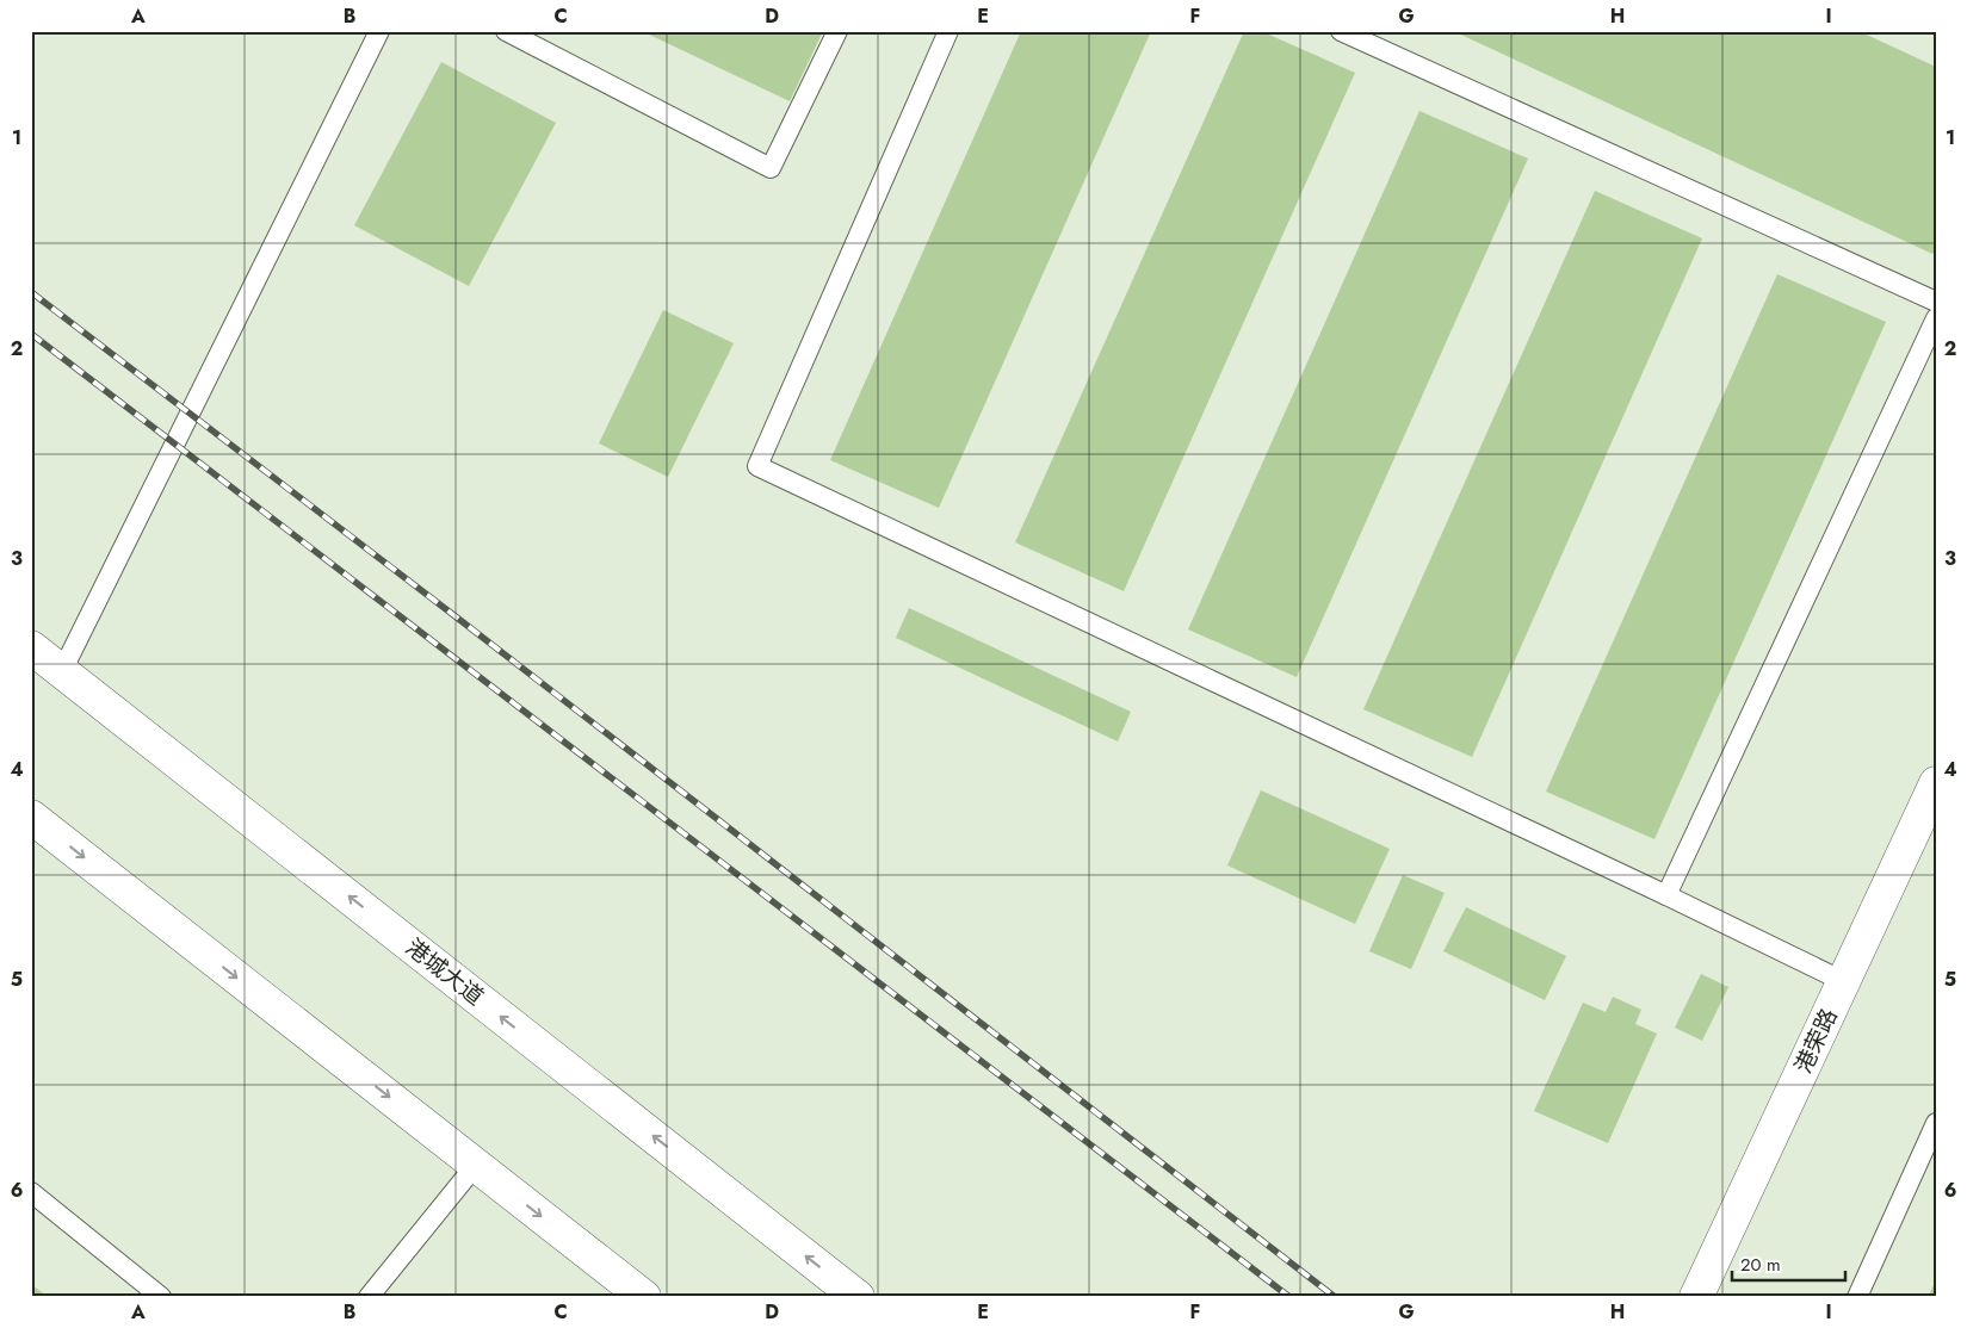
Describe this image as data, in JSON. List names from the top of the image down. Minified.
{"streets":{"main road":["港城大道","港荣路"]},"scale_bar":"20 m","grid":{"columns":["A","B","C","D","E","F","G","H","I"],"rows":["1","2","3","4","5","6"]}}
